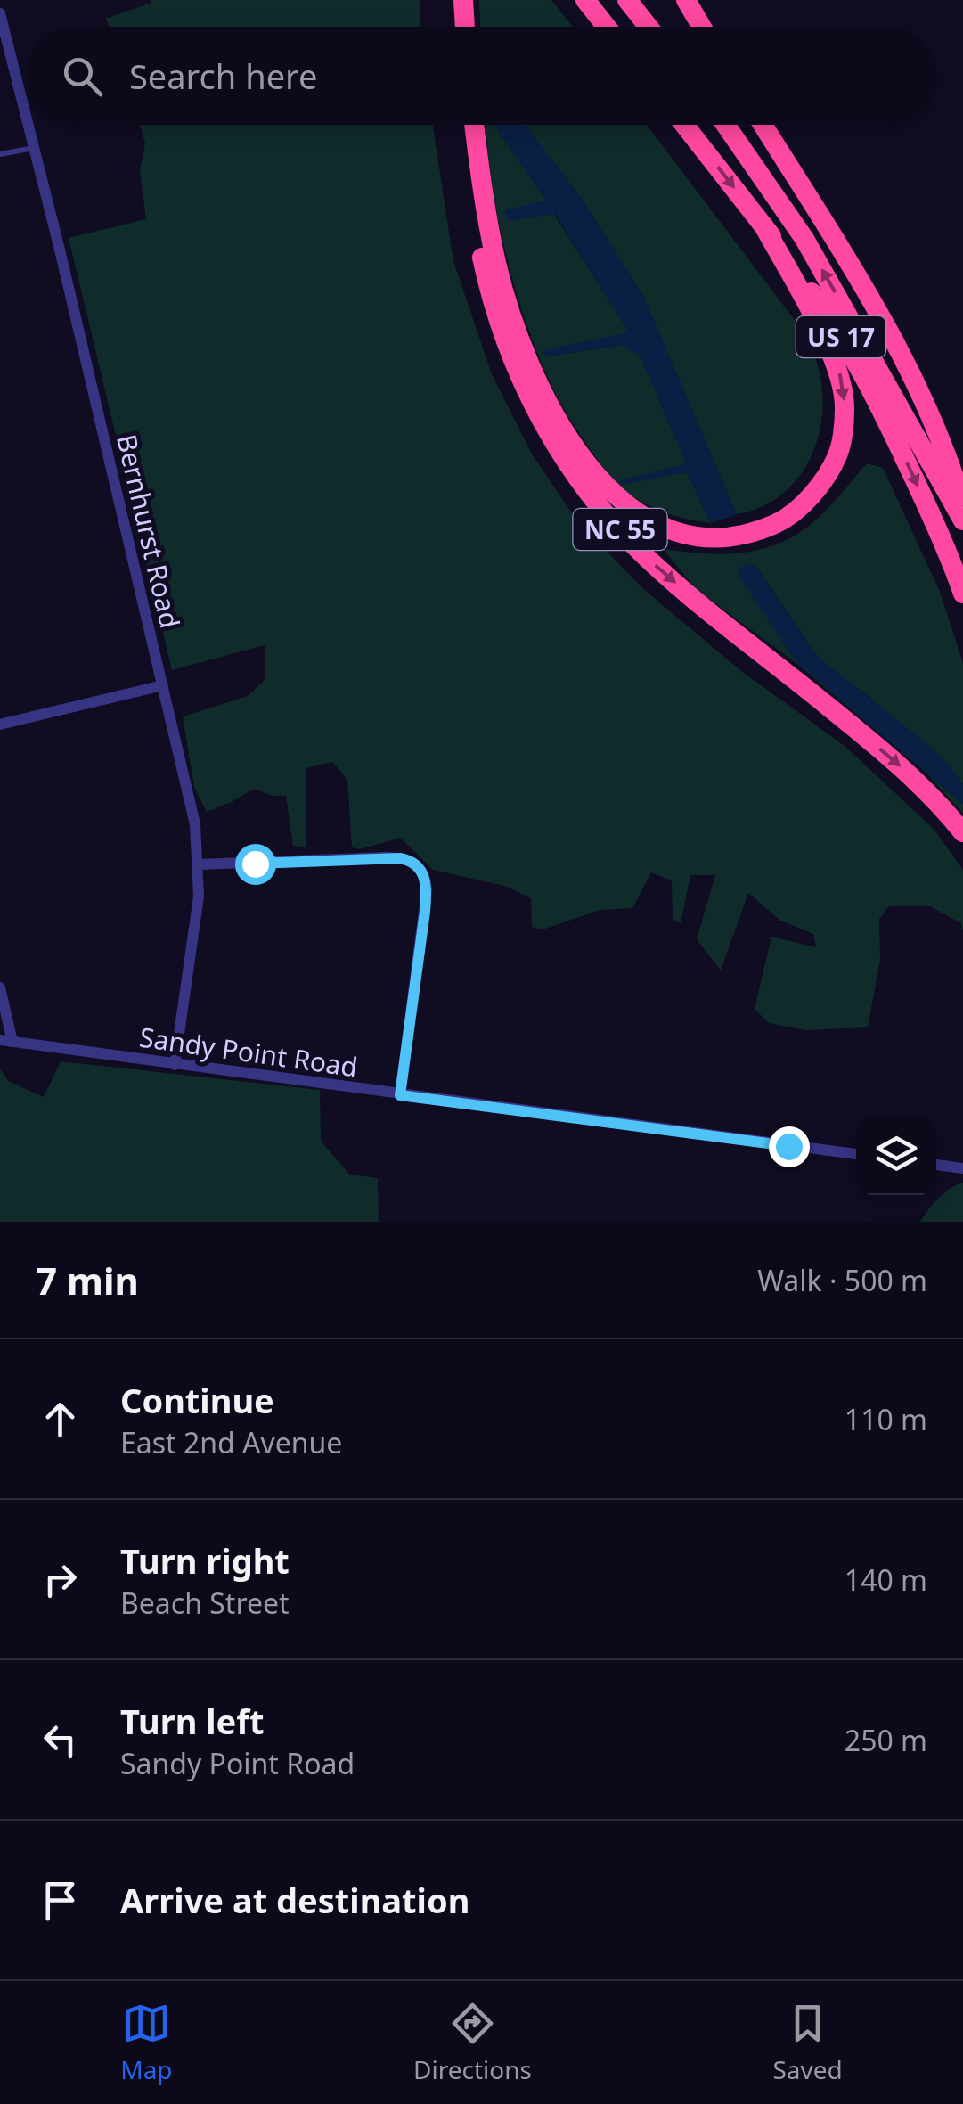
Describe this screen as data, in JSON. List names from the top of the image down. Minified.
{"streets":{"highway":["US 17","NC 55"],"street":["Bernhurst Road","Sandy Point Road"]},"crossings":[["Bernhurst Road","Sandy Point Road"]],"page":{"search":"Search here","heading":["7 min","Walk · 500 m"],"list":[["Continue","East 2nd Avenue","110 m"],["Turn right","Beach Street","140 m"],["Turn left","Sandy Point Road","250 m"],"Arrive at destination"],"nav":["Map","Directions","Saved"]}}
